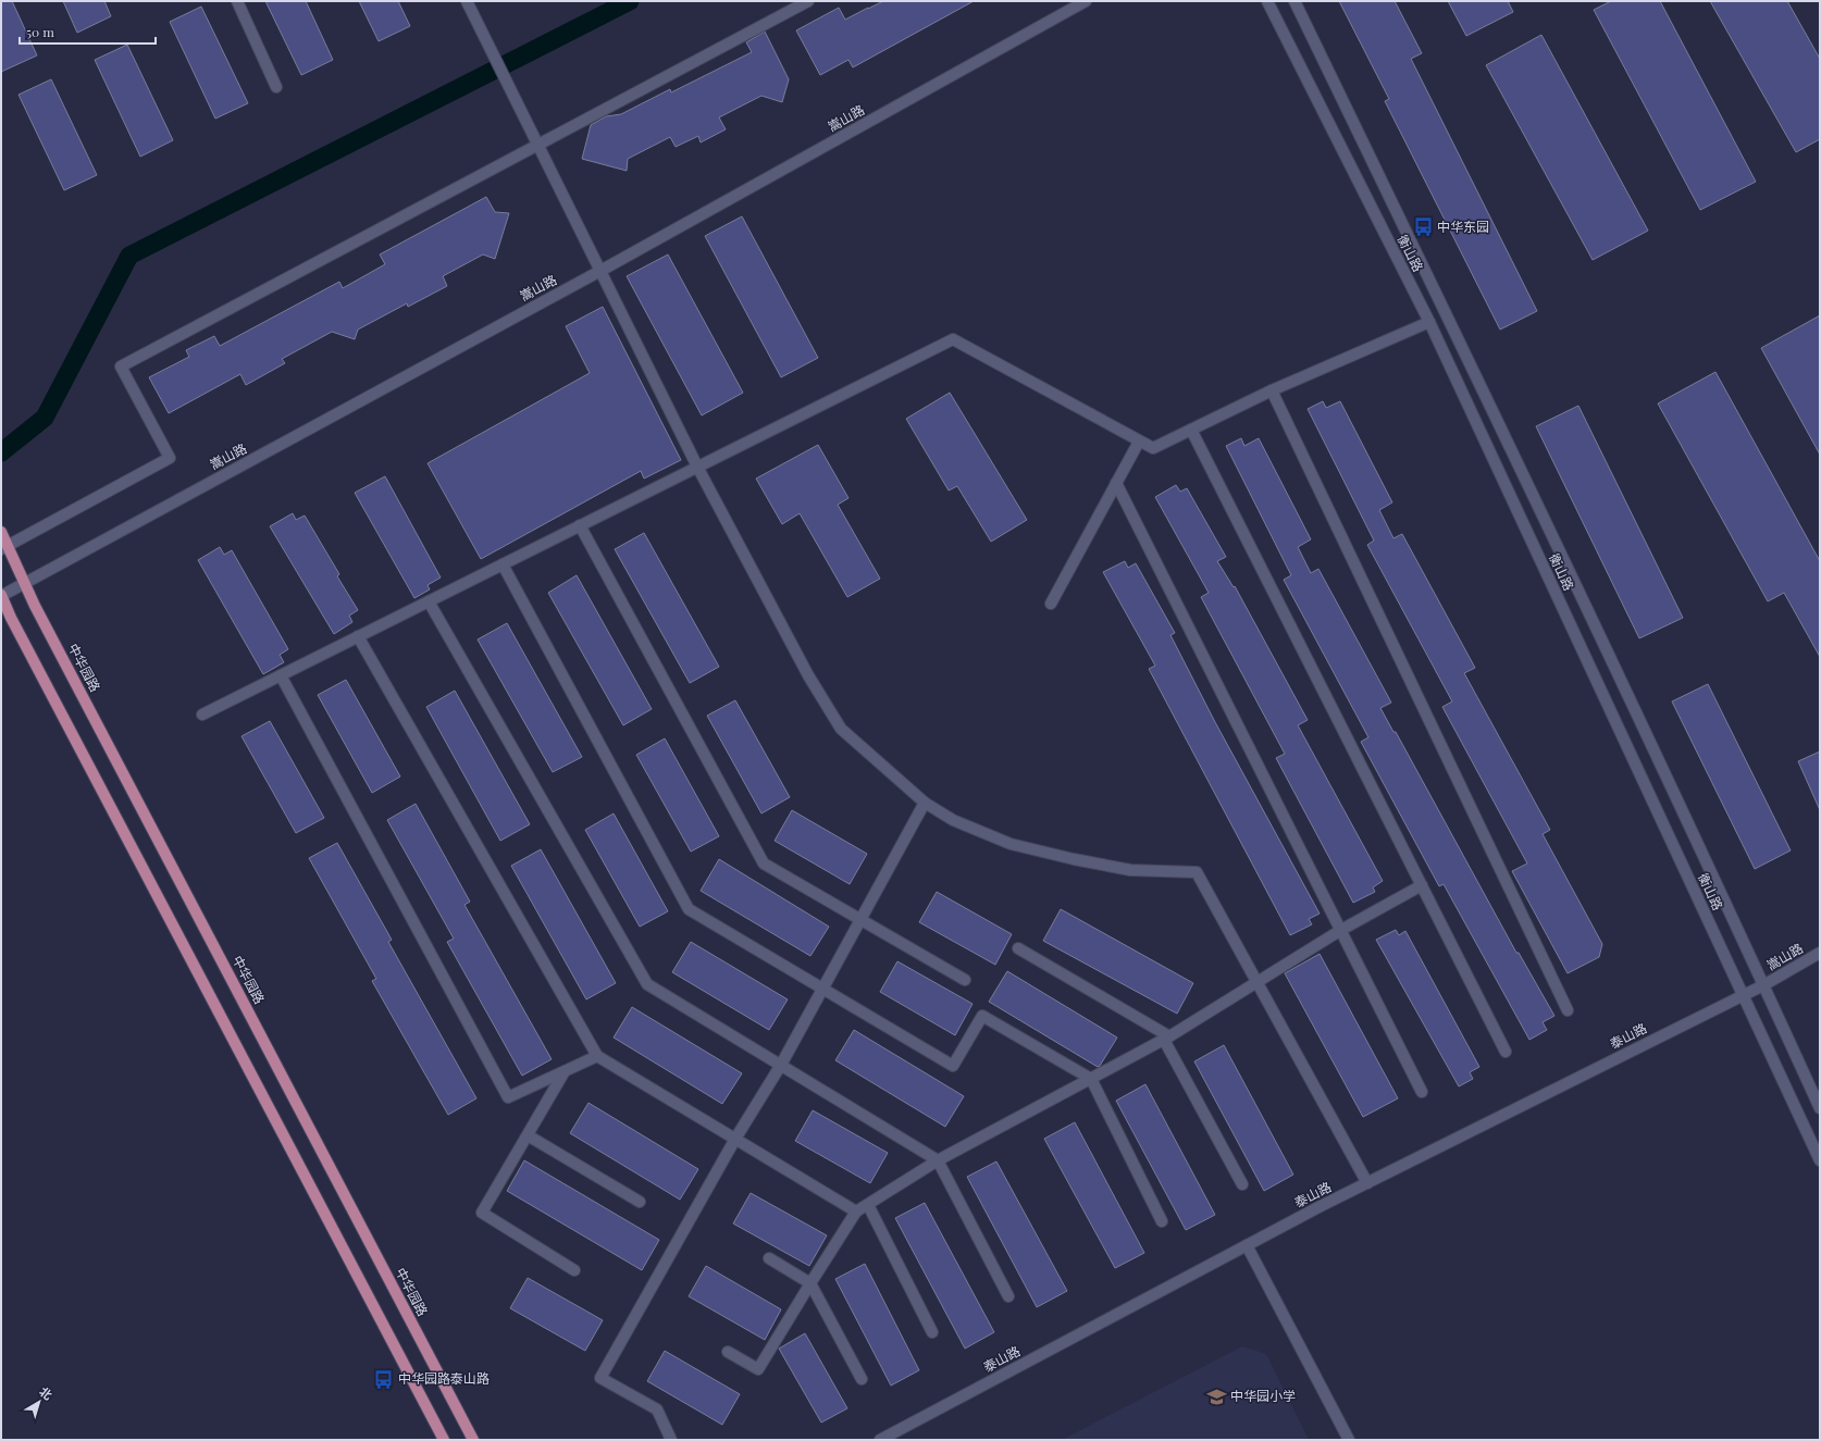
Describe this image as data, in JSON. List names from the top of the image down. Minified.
{"streets":{"main road":["中华园路"],"street":["嵩山路","衡山路","泰山路"]},"crossings":[["嵩山路","衡山路"],["嵩山路","中华园路"],["嵩山路","泰山路"],["衡山路","泰山路"]],"places":{"bus stop":["中华东园","中华园路泰山路"],"school or university":["中华园小学"]},"scale_bar":"50 m","north":"top right"}
